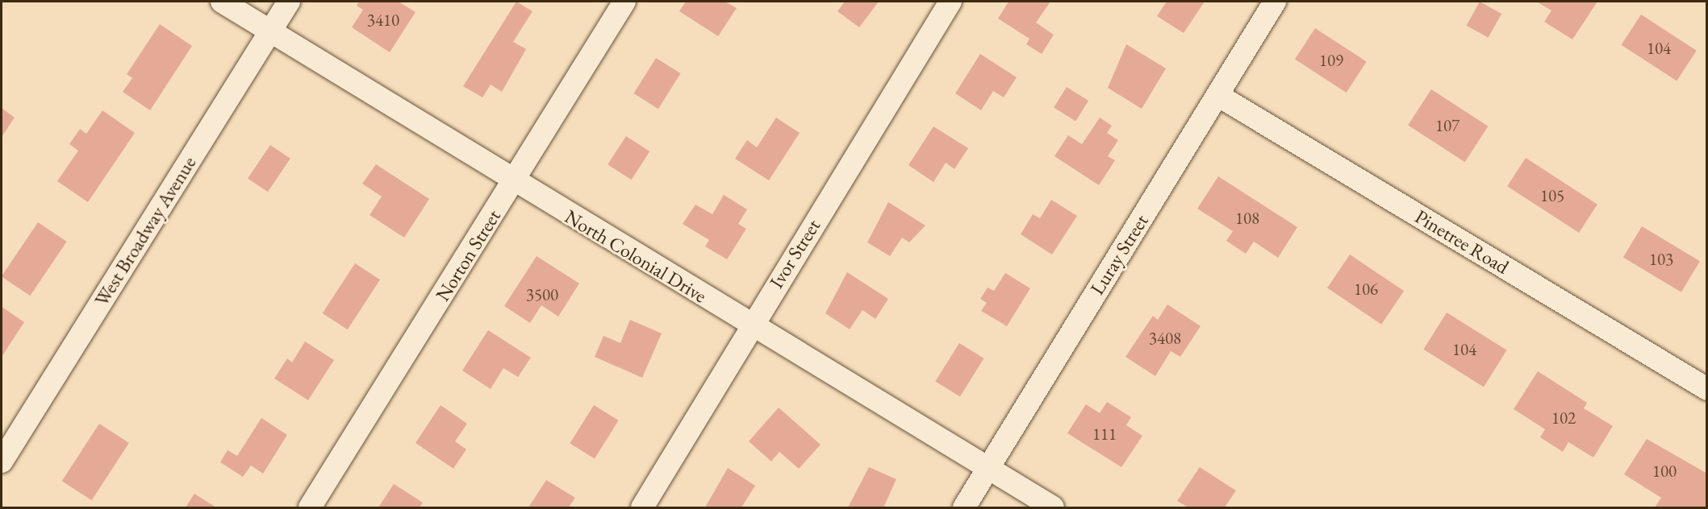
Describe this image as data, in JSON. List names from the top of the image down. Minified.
{"streets":{"street":["West Broadway Avenue","Pinetree Road","Ivor Street","Luray Street","Norton Street","North Colonial Drive"]},"crossings":[["West Broadway Avenue","North Colonial Drive"],["Pinetree Road","Luray Street"],["Ivor Street","North Colonial Drive"],["Luray Street","North Colonial Drive"],["Norton Street","North Colonial Drive"]],"house_numbers":["3410","104","109","107","105","108","103","106","3500","3408","104","102","111","100"]}
